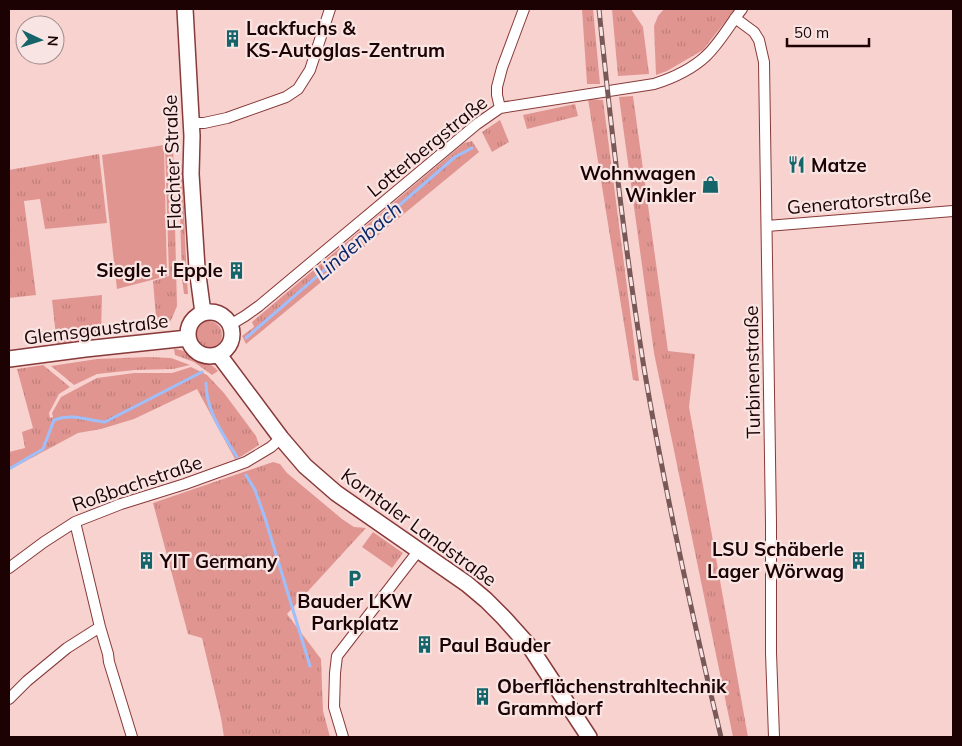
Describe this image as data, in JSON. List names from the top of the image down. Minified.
{"streets":{"main road":["Flachter Straße","Glemsgaustraße","Korntaler Landstraße"],"street":["Lotterbergstraße","Generatorstraße","Turbinenstraße","Roßbachstraße"]},"crossings":[["Lotterbergstraße","Flachter Straße"],["Lotterbergstraße","Glemsgaustraße"],["Lotterbergstraße","Turbinenstraße"],["Lotterbergstraße","Korntaler Landstraße"],["Flachter Straße","Glemsgaustraße"],["Flachter Straße","Korntaler Landstraße"],["Generatorstraße","Turbinenstraße"],["Glemsgaustraße","Korntaler Landstraße"],["Roßbachstraße","Korntaler Landstraße"]],"water":["Lindenbach"],"places":{"building":["Lackfuchs & KS-Autoglas-Zentrum","Siegle + Epple","LSU Schäberle Lager Wörwag","YIT Germany","Paul Bauder","Oberflächenstrahltechnik Grammdorf"],"restaurant":["Matze"],"shop":["Wohnwagen Winkler"],"parking":["Bauder LKW Parkplatz"]},"scale_bar":"50 m","north":"right"}
